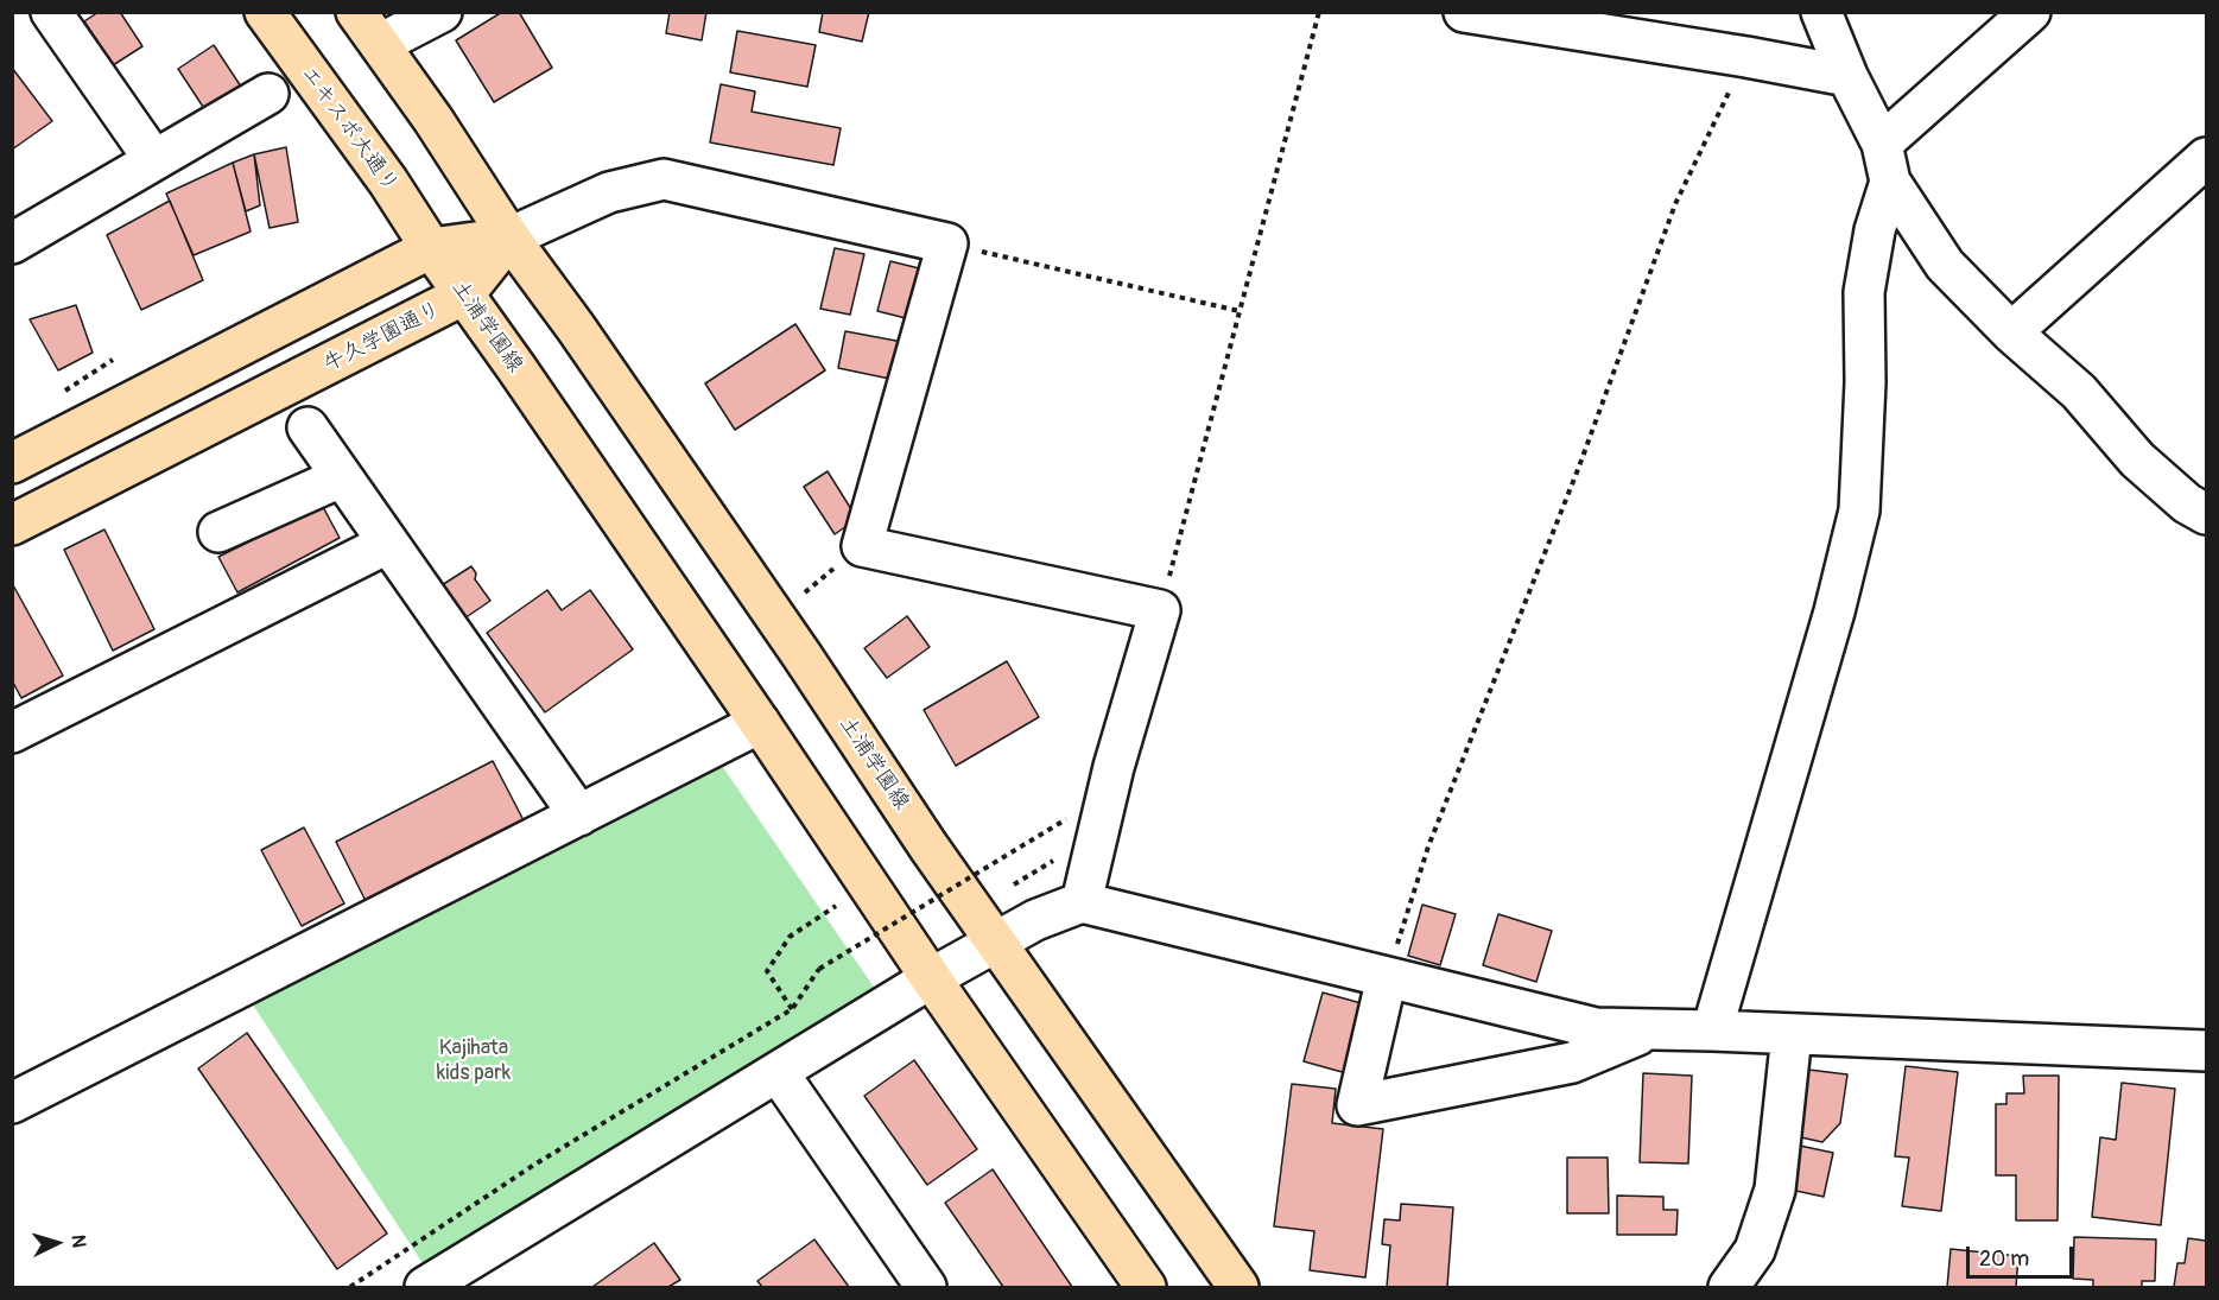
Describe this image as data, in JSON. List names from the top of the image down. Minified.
{"streets":{"main road":["エキスポ大通り","土浦学園線","牛久学園通り"]},"crossings":[["エキスポ大通り","土浦学園線"],["土浦学園線","牛久学園通り"]],"parks":["Kajihata kids park"],"scale_bar":"20 m","north":"right"}
